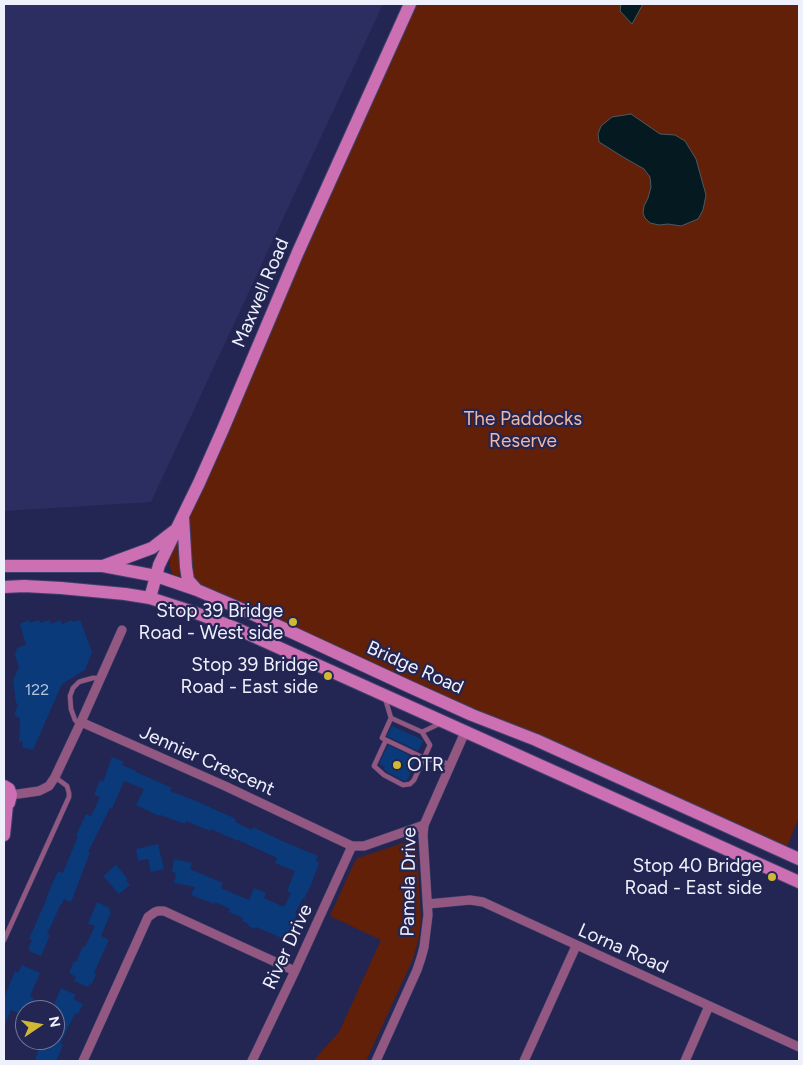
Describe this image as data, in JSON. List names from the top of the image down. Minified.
{"streets":{"main road":["Maxwell Road","Bridge Road"],"street":["Jennier Crescent","Pamela Drive","River Drive","Lorna Road"]},"crossings":[["Maxwell Road","Bridge Road"],["Bridge Road","Pamela Drive"],["Jennier Crescent","River Drive"],["Pamela Drive","Lorna Road"]],"parks":["The Paddocks Reserve"],"places":["Stop 39 Bridge Road - West side","Stop 39 Bridge Road - East side","OTR","Stop 40 Bridge Road - East side"],"house_numbers":["122"],"north":"right"}
